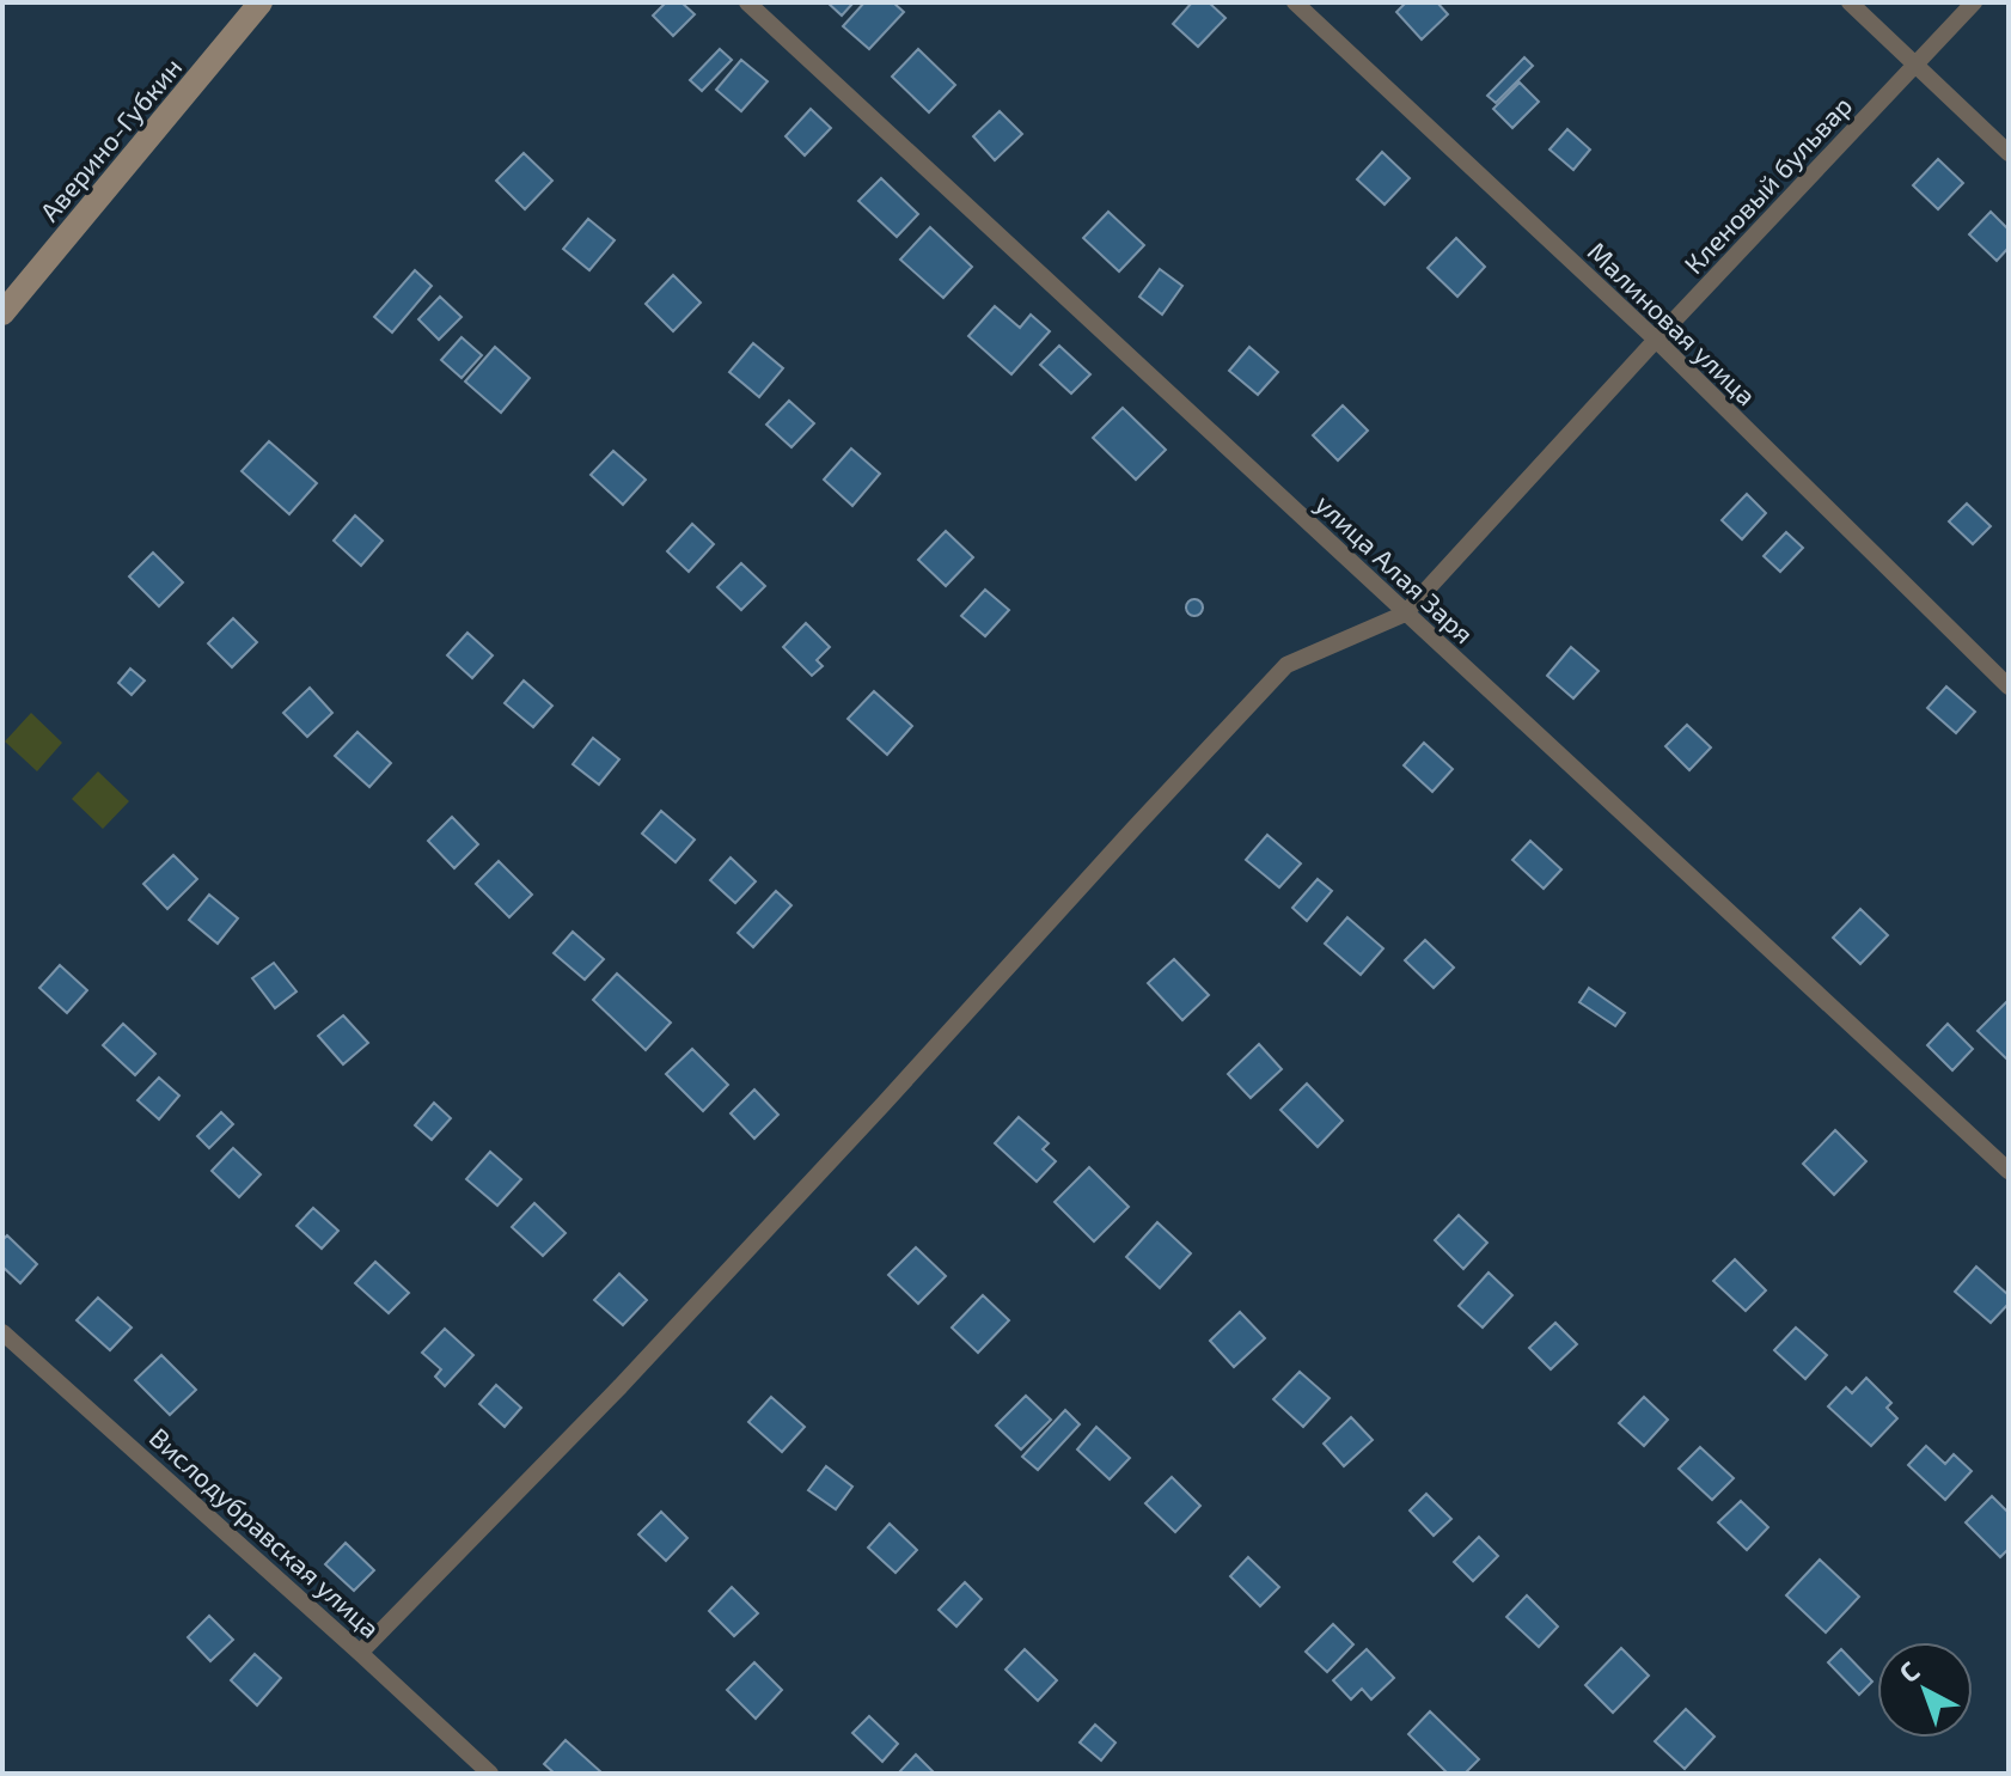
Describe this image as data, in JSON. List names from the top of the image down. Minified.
{"streets":{"main road":["Аверино-Губкин"],"street":["Кленовый бульвар","Малиновая улица","улица Алая Заря","Вислодубравская улица"]},"crossings":[["Кленовый бульвар","Малиновая улица"],["Кленовый бульвар","улица Алая Заря"]],"north":"top left"}
